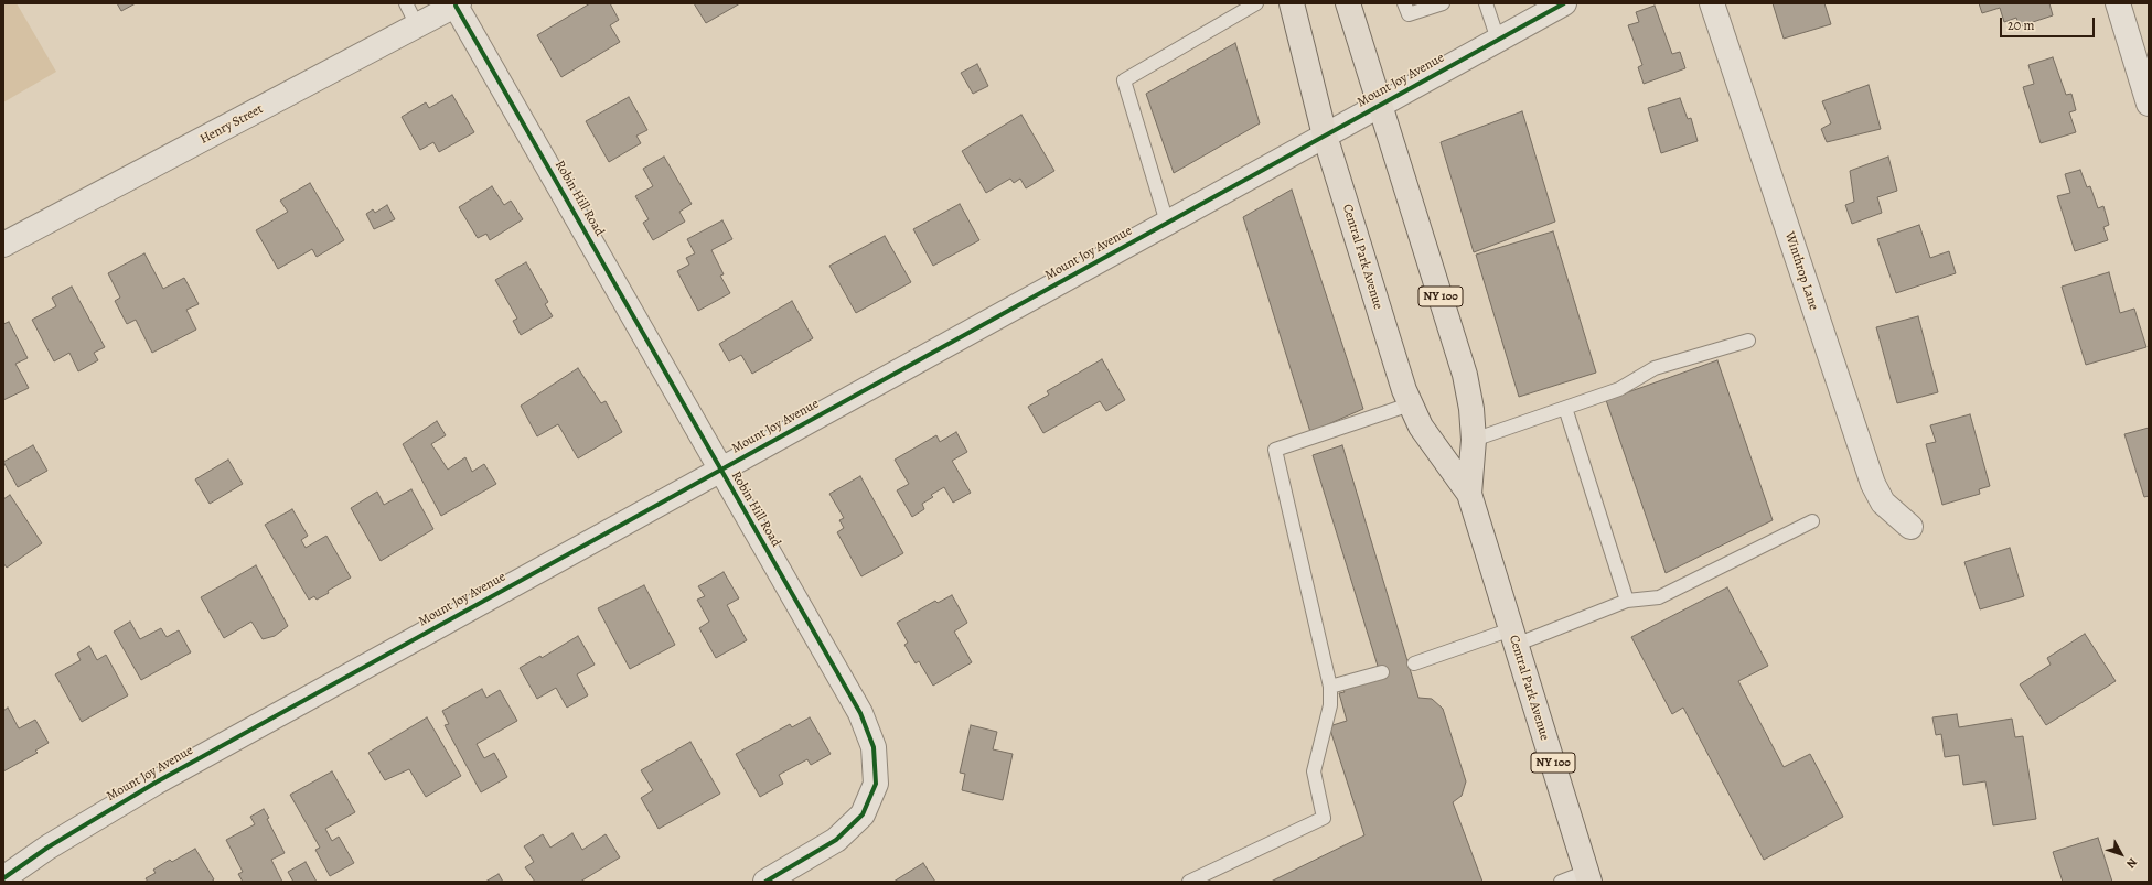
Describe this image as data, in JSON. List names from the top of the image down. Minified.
{"streets":{"main road":["Central Park Avenue","NY 100"],"street":["Mount Joy Avenue","Henry Street","Robin Hill Road","Winthrop Lane"]},"crossings":[["Mount Joy Avenue","Robin Hill Road"],["Mount Joy Avenue","Central Park Avenue"],["Henry Street","Robin Hill Road"]],"scale_bar":"20 m","north":"bottom right"}
